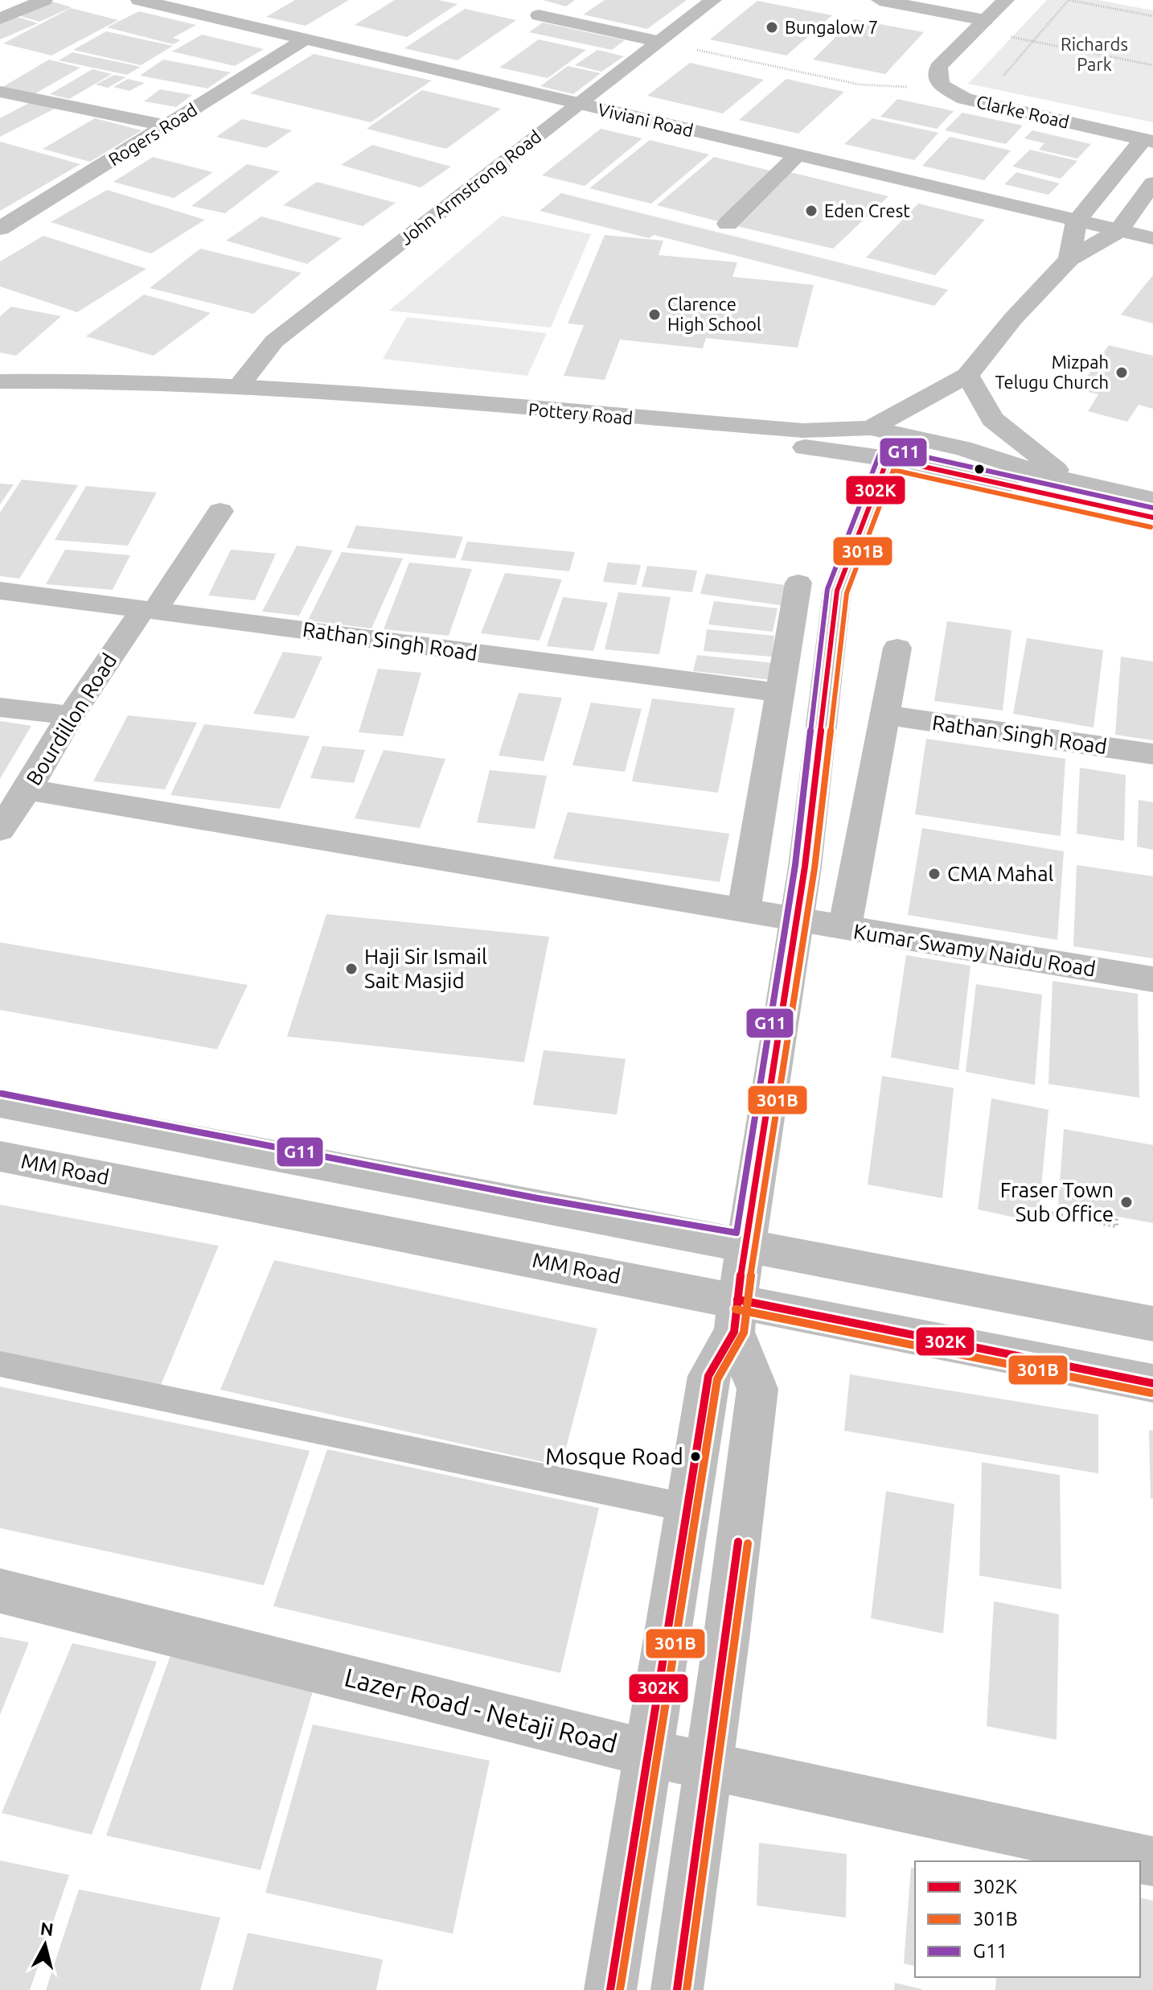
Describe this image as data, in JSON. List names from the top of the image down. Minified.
{"streets":{"street":["Clarke Road","Viviani Road","Rogers Road","John Armstrong Road","Pottery Road","Rathan Singh Road","Bourdillon Road","Kumar Swamy Naidu Road","MM Road","Lazer Road - Netaji Road"]},"crossings":[["Clarke Road","Viviani Road"],["Viviani Road","Rogers Road"],["Viviani Road","John Armstrong Road"],["John Armstrong Road","Pottery Road"],["Rathan Singh Road","Bourdillon Road"],["Bourdillon Road","Kumar Swamy Naidu Road"]],"parks":["Richards Park"],"places":["Bungalow 7","Eden Crest","Clarence High School","Mizpah Telugu Church","CMA Mahal","Haji Sir Ismail Sait Masjid","Fraser Town Sub Office","Mosque Road"],"lines":["transit line G11","transit line 302K","transit line 301B"],"legend":["302K","301B","G11"],"north":"top"}
